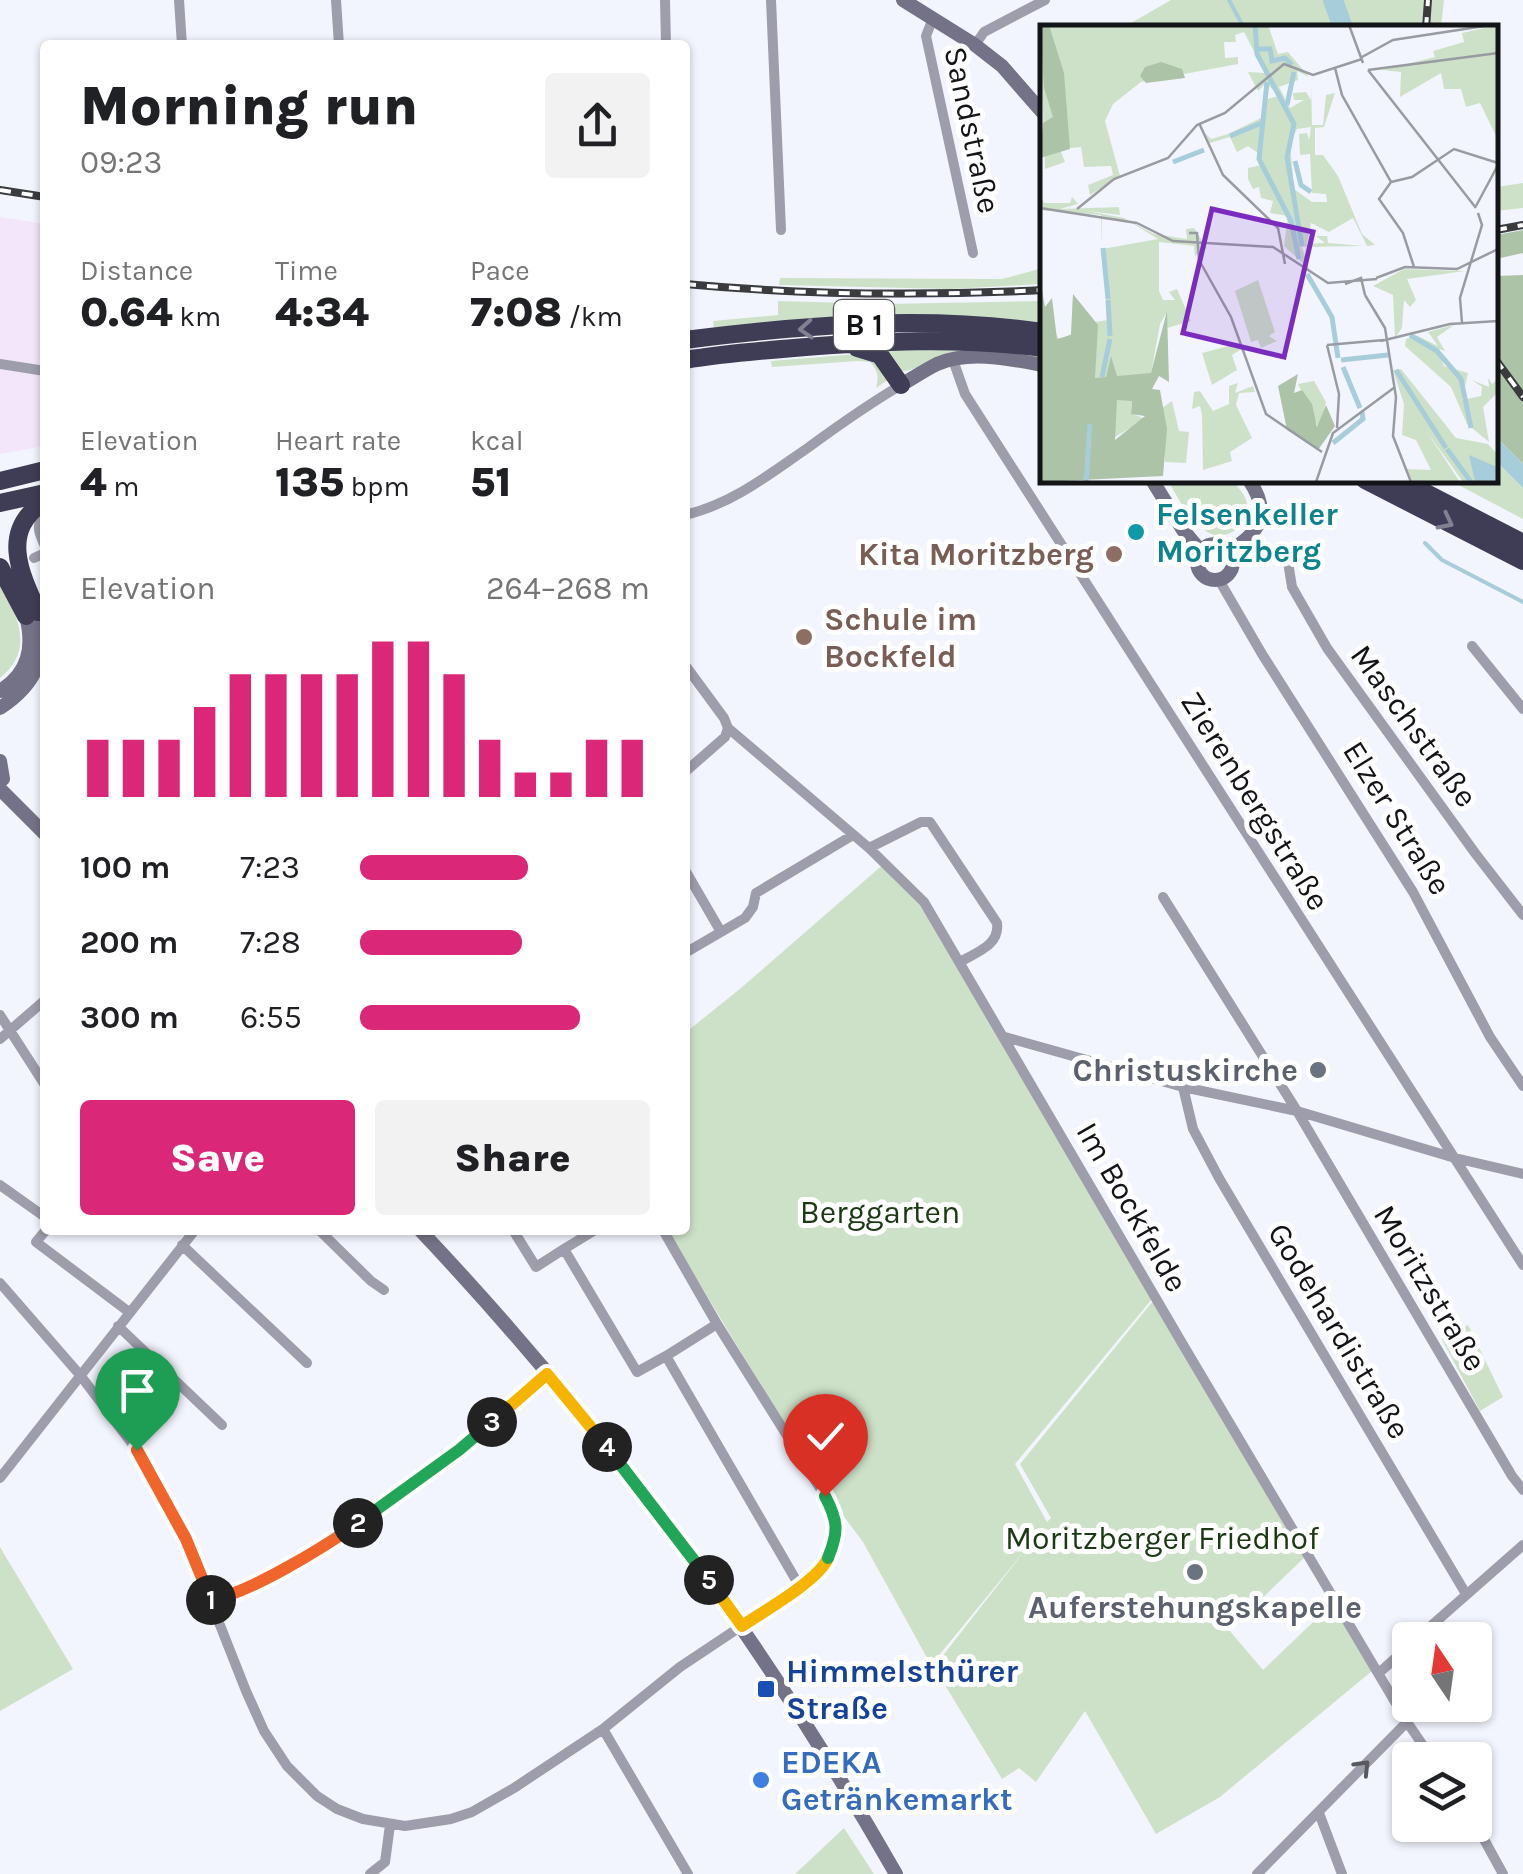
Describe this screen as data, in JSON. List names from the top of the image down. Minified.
{"streets":{"highway":["B 1"],"street":["Sandstraße","Maschstraße","Zierenbergstraße","Elzer Straße","Im Bockfelde","Moritzstraße","Godehardistraße"]},"parks":["Berggarten","Moritzberger Friedhof"],"places":{"other":["Felsenkeller Moritzberg","Kita Moritzberg","Schule im Bockfeld","Christuskirche","Auferstehungskapelle","EDEKA Getränkemarkt"],"transit":["Himmelsthürer Straße"]},"north":"top","page":{"heading":["Morning run","09:23"],"stats":[["Distance","0.64 km"],["Time","4:34"],["Pace","7:08 /km"],["Elevation","4 m"],["Heart rate","135 bpm"],["kcal","51"]],"chart":["Elevation","264–268 m"],"list":[{"name":"100 m","note":"7:23"},{"name":"200 m","note":"7:28"},{"name":"300 m","note":"6:55"}],"buttons":["Save","Share"],"pins":["3","4","2","5","1"]}}
